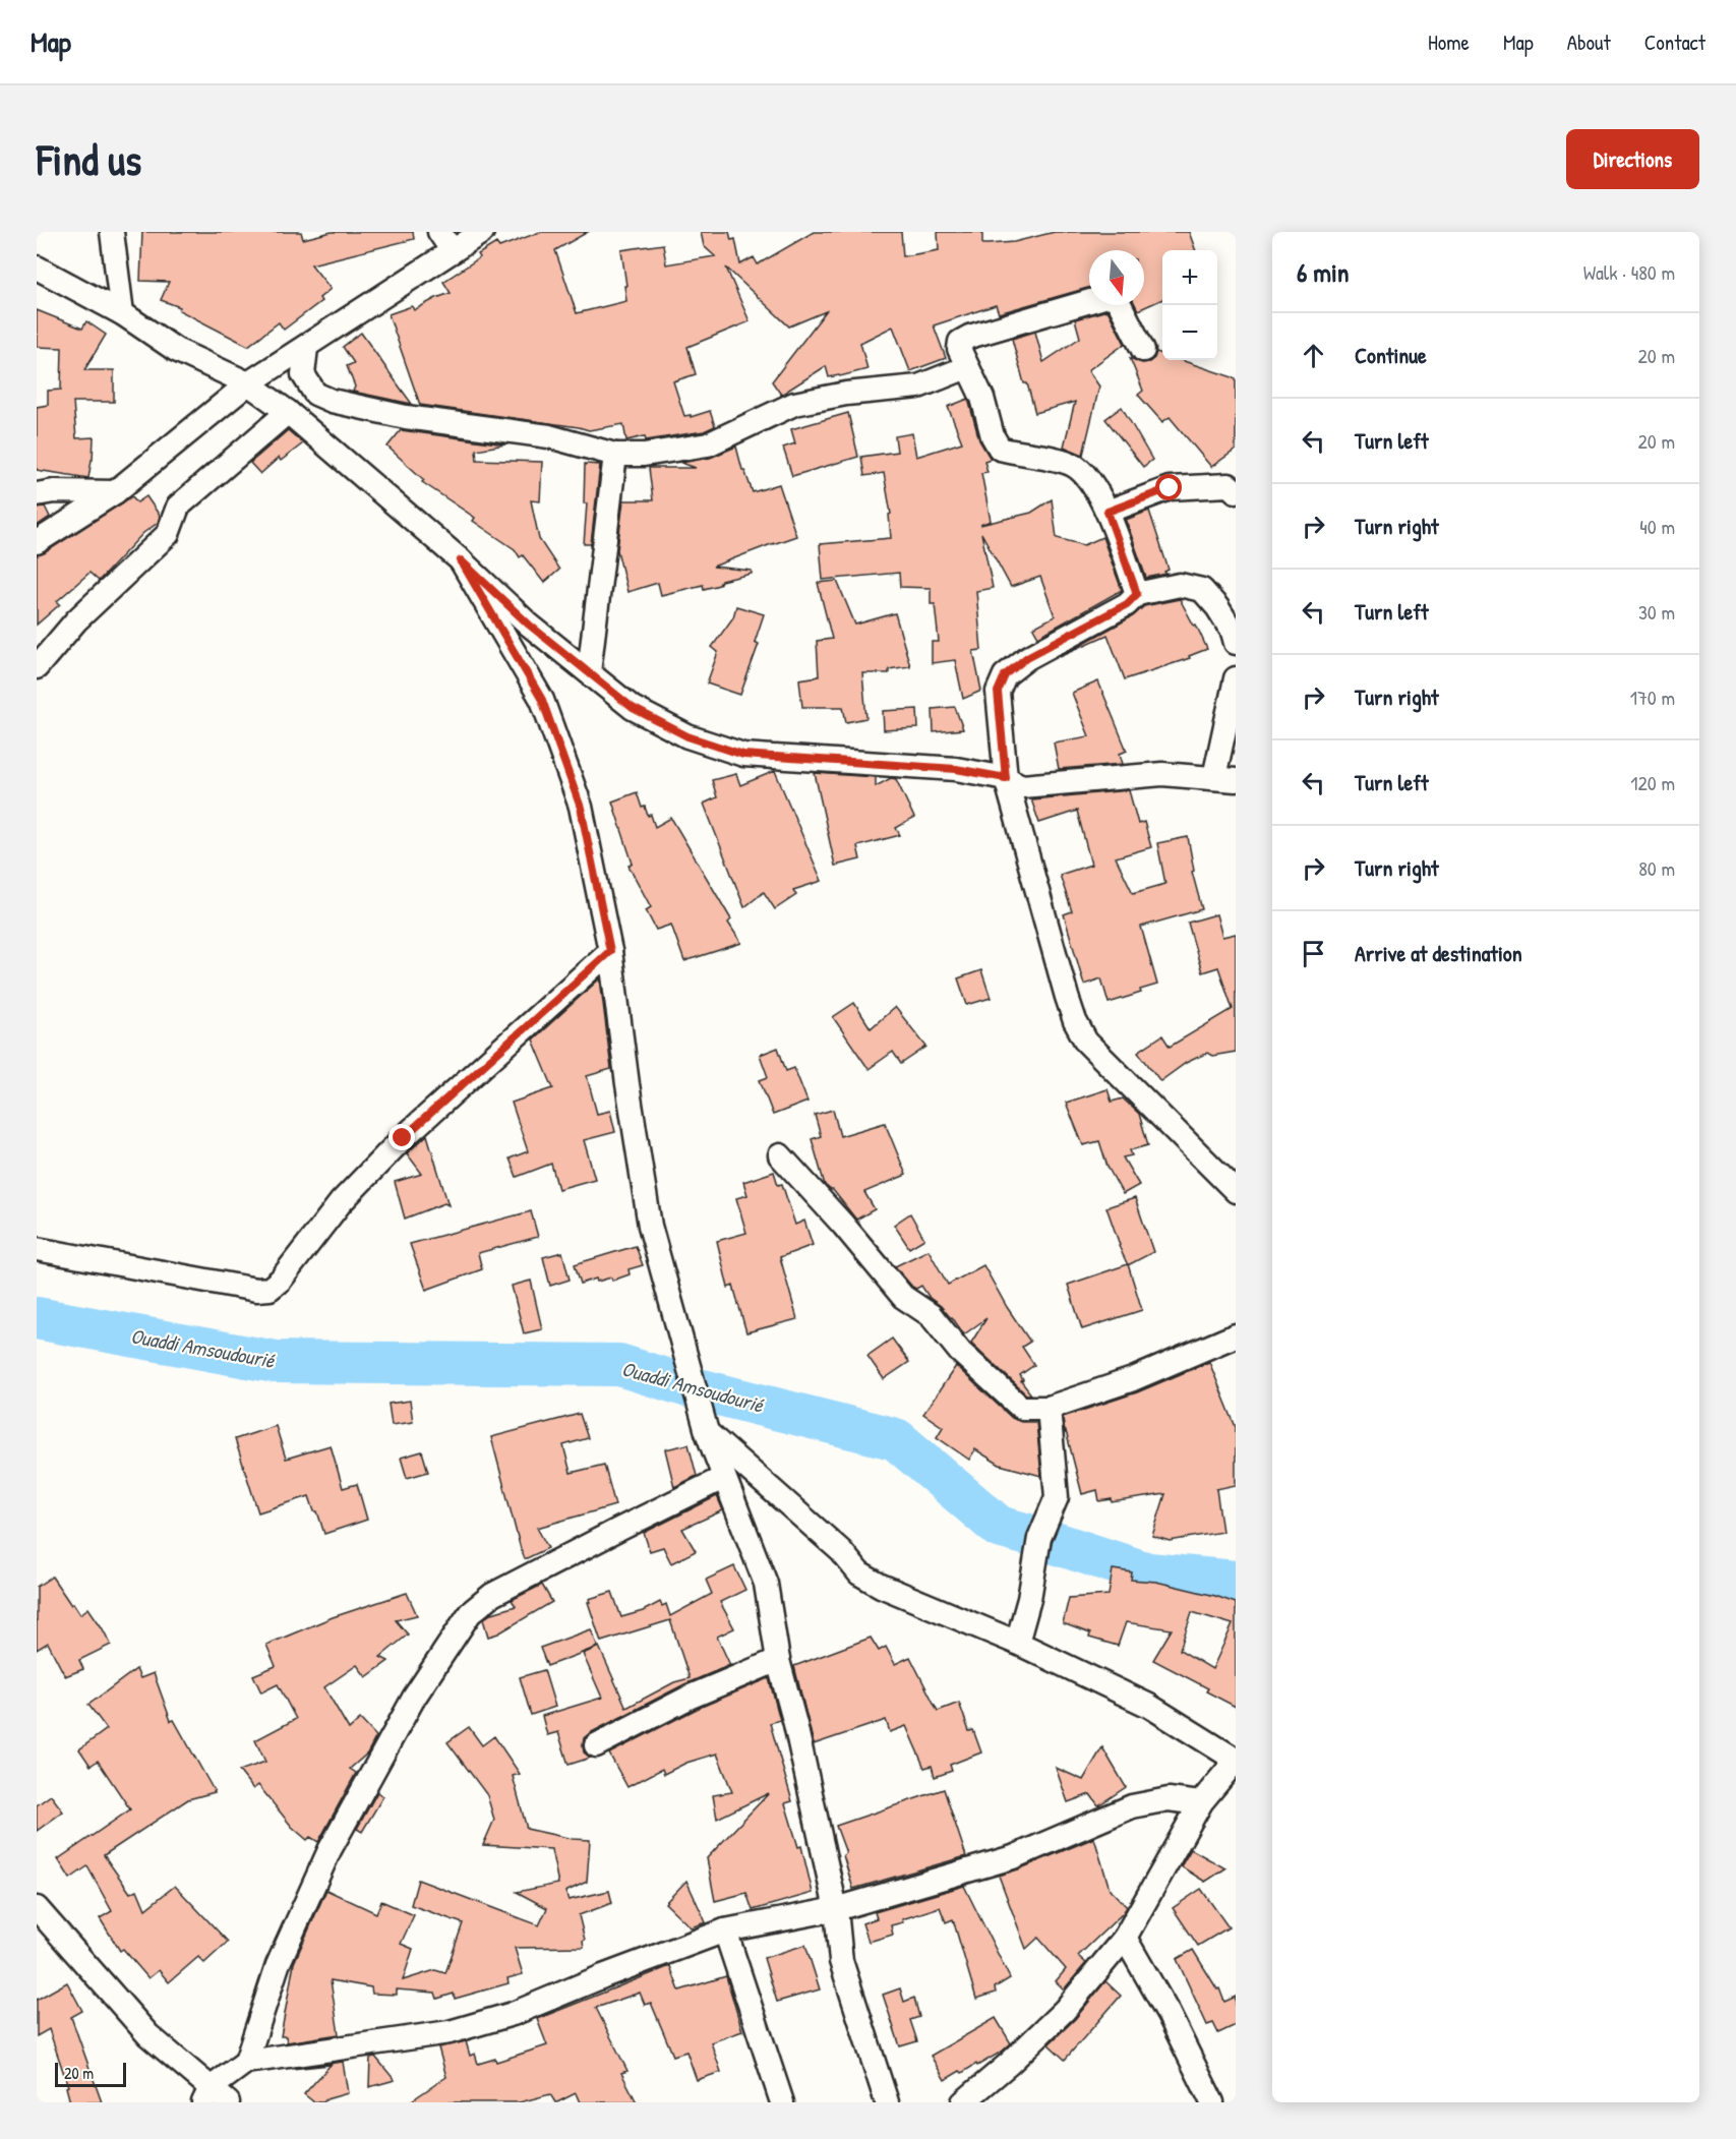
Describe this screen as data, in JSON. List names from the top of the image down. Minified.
{"water":["Ouaddi Amsoudourié"],"scale_bar":"20 m","north":"bottom","page":{"header":"Map","nav":["Home","Map","About","Contact"],"buttons":"Directions","title":"Find us","heading":["6 min","Walk · 480 m"],"map_buttons":["+","−"],"list":[["Continue","20 m"],["Turn left","20 m"],["Turn right","40 m"],["Turn left","30 m"],["Turn right","170 m"],["Turn left","120 m"],["Turn right","80 m"],"Arrive at destination"],"scale":"20 m"}}
